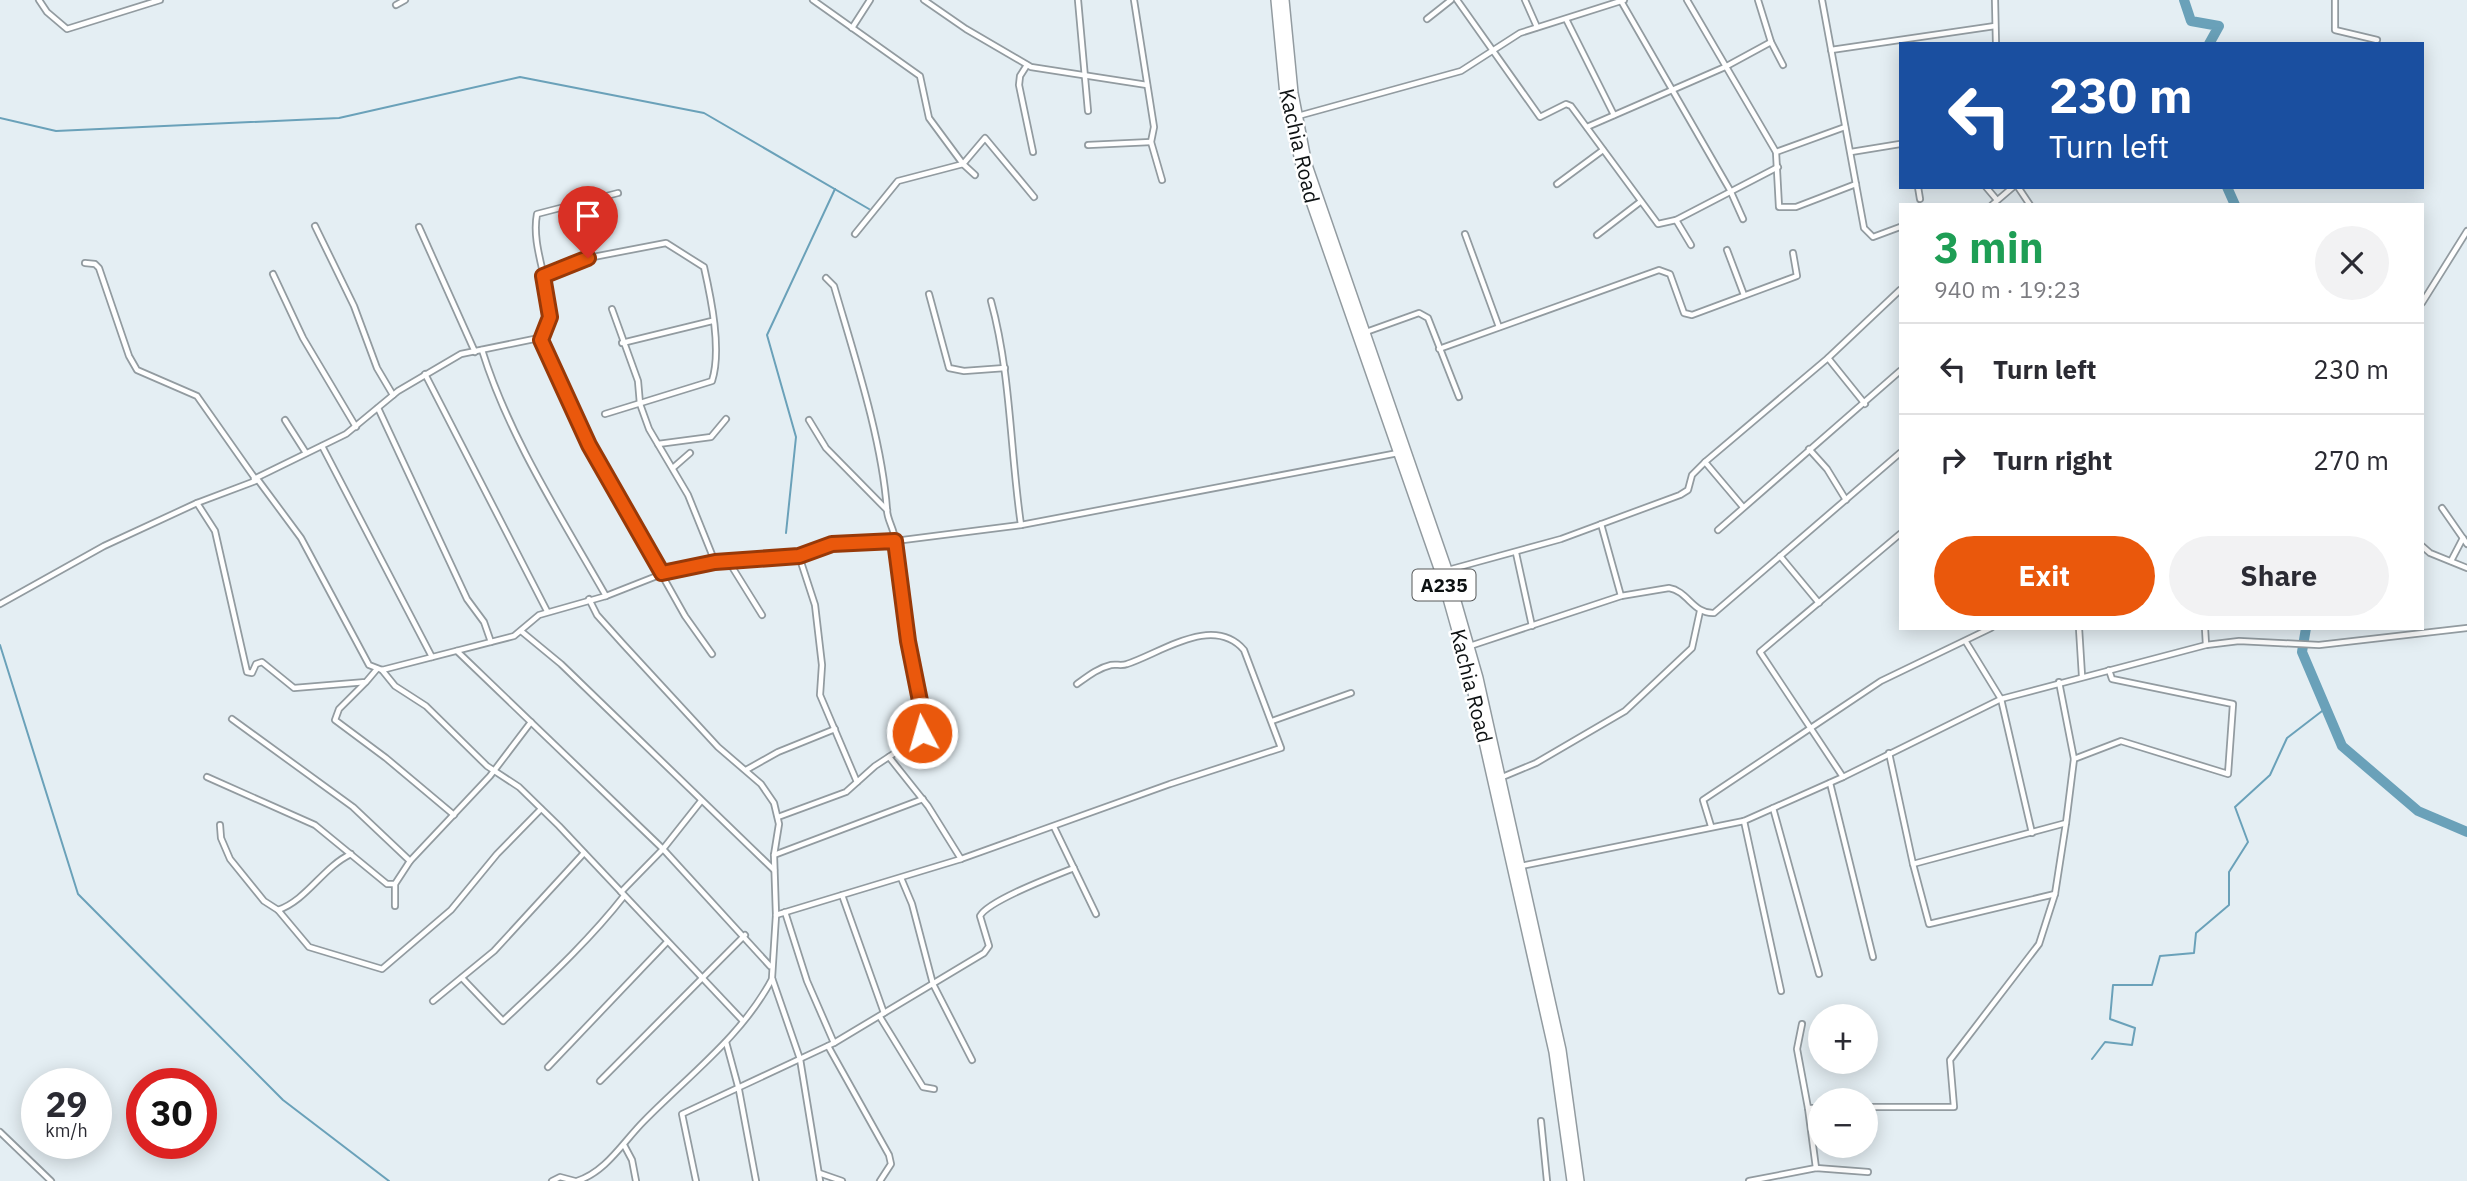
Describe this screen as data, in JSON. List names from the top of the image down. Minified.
{"streets":{"highway":["Kachia Road","A235"]},"page":{"turn":["230 m","Turn left"],"heading":["3 min","940 m · 19:23"],"list":[{"name":"Turn left","value":"230 m"},{"name":"Turn right","value":"270 m"}],"buttons":["Exit","Share"],"map_buttons":["+","−"],"speed":"29 km/h","limit":"30"}}
